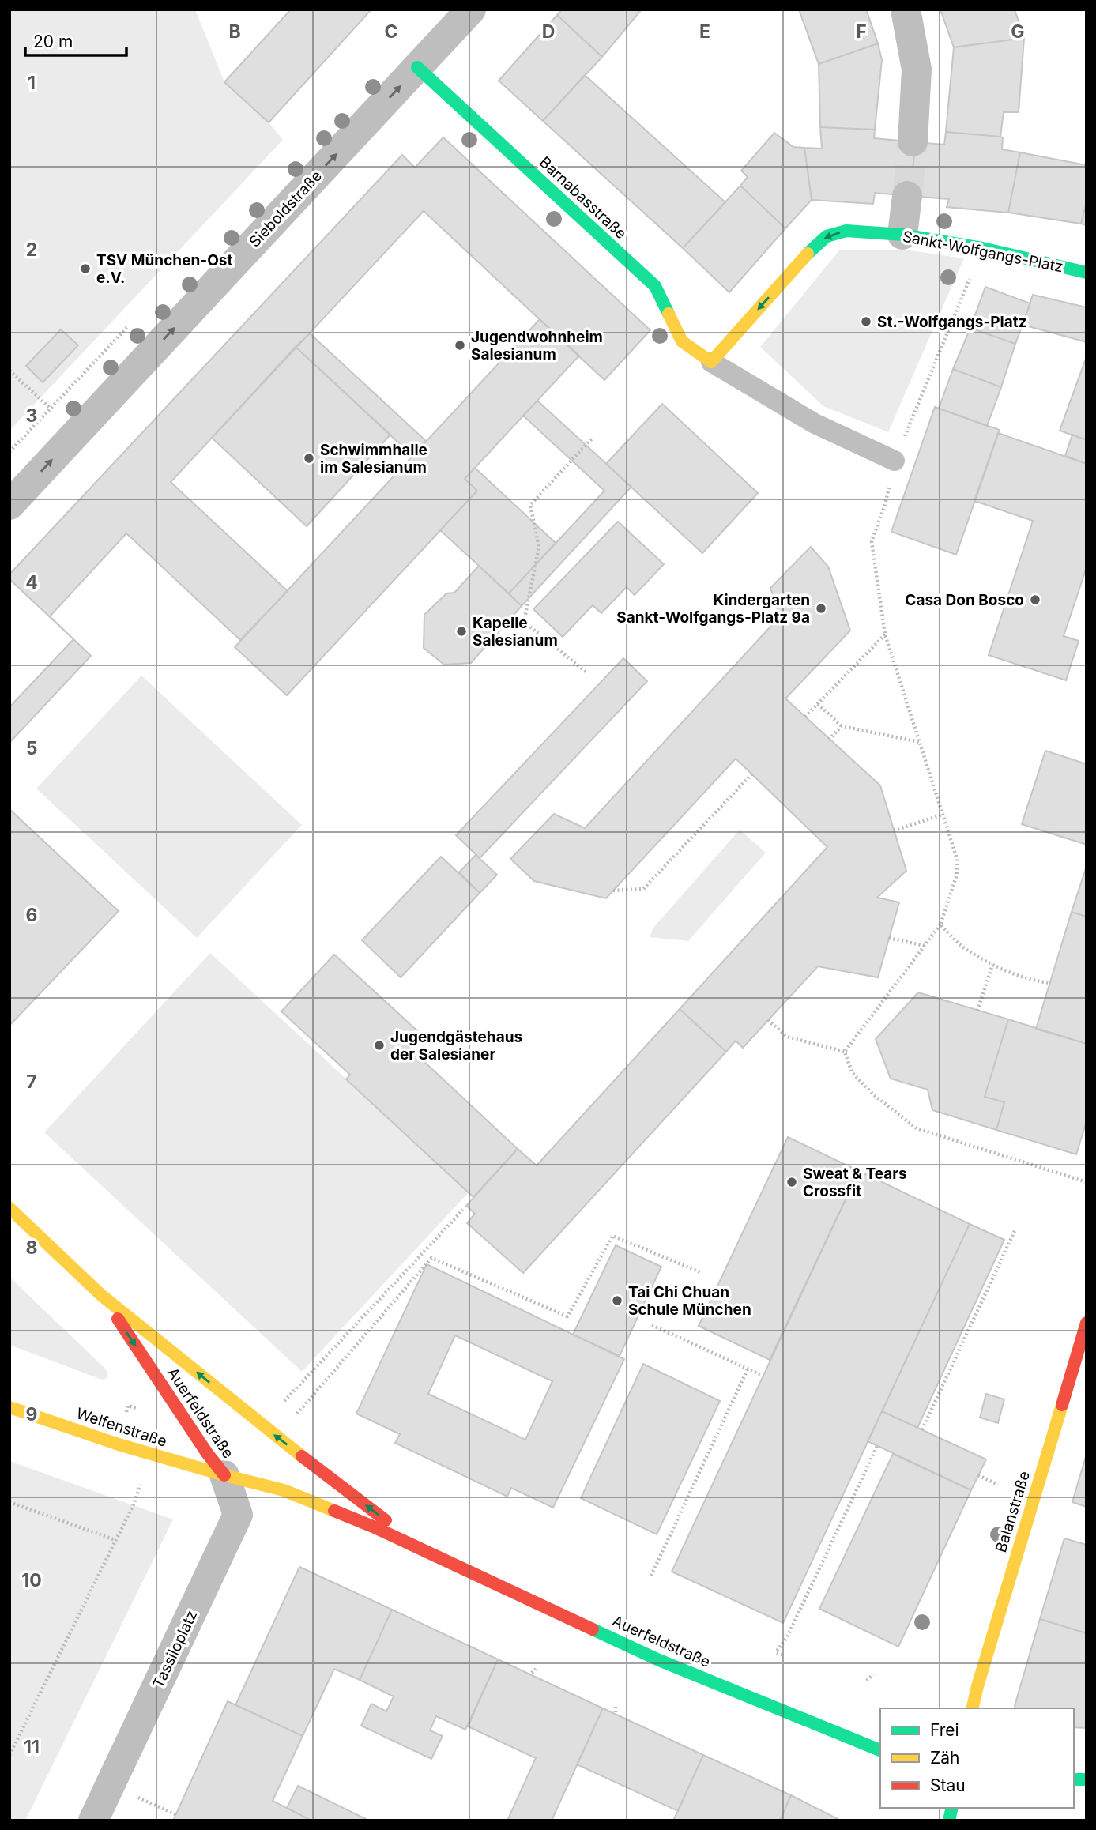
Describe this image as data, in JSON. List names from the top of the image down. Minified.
{"streets":{"street":["Barnabasstraße","Sieboldstraße","Sankt-Wolfgangs-Platz","Auerfeldstraße","Welfenstraße","Balanstraße","Tassiloplatz"]},"crossings":[["Barnabasstraße","Sieboldstraße"],["Barnabasstraße","Sankt-Wolfgangs-Platz"],["Auerfeldstraße","Welfenstraße"],["Auerfeldstraße","Tassiloplatz"],["Welfenstraße","Tassiloplatz"]],"one_way":["Sieboldstraße","Sankt-Wolfgangs-Platz"],"places":["TSV München-Ost e.V.","St.-Wolfgangs-Platz","Jugendwohnheim Salesianum","Schwimmhalle im Salesianum","Casa Don Bosco","Kindergarten Sankt-Wolfgangs-Platz 9a","Kapelle Salesianum","Jugendgästehaus der Salesianer","Sweat & Tears Crossfit","Tai Chi Chuan Schule München"],"legend":["Frei","Zäh","Stau"],"scale_bar":"20 m","grid":{"columns":["B","C","D","E","F","G"],"rows":["1","2","3","4","5","6","7","8","9","10","11"]}}
